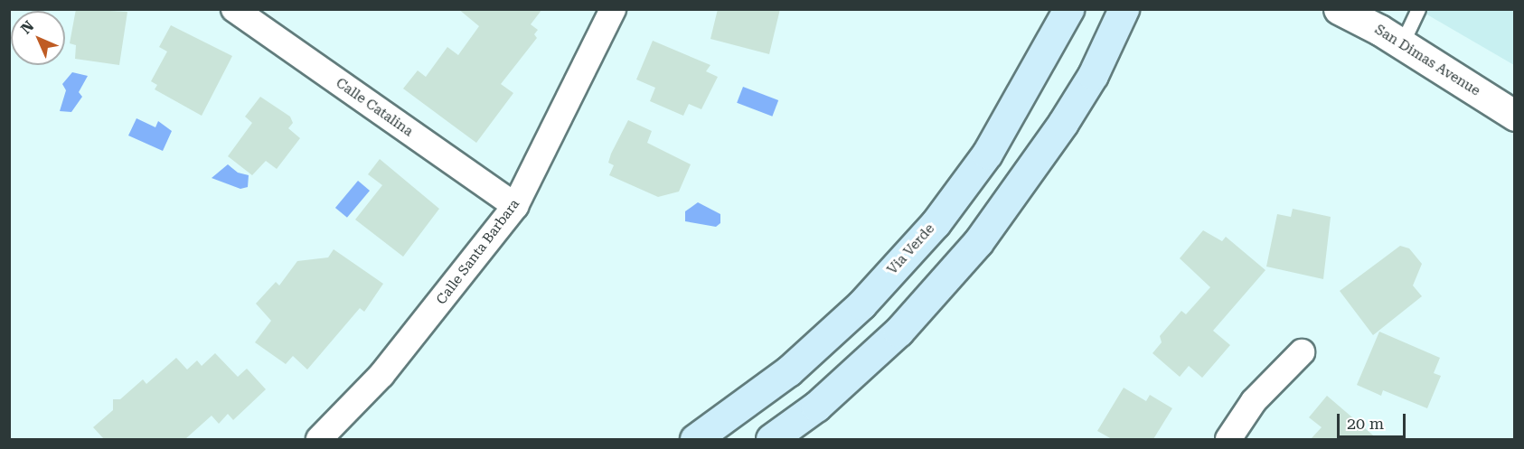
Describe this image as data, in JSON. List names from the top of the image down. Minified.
{"streets":{"main road":["Via Verde"],"street":["San Dimas Avenue","Calle Catalina","Calle Santa Barbara"]},"crossings":[["Calle Catalina","Calle Santa Barbara"]],"scale_bar":"20 m","north":"top left"}
